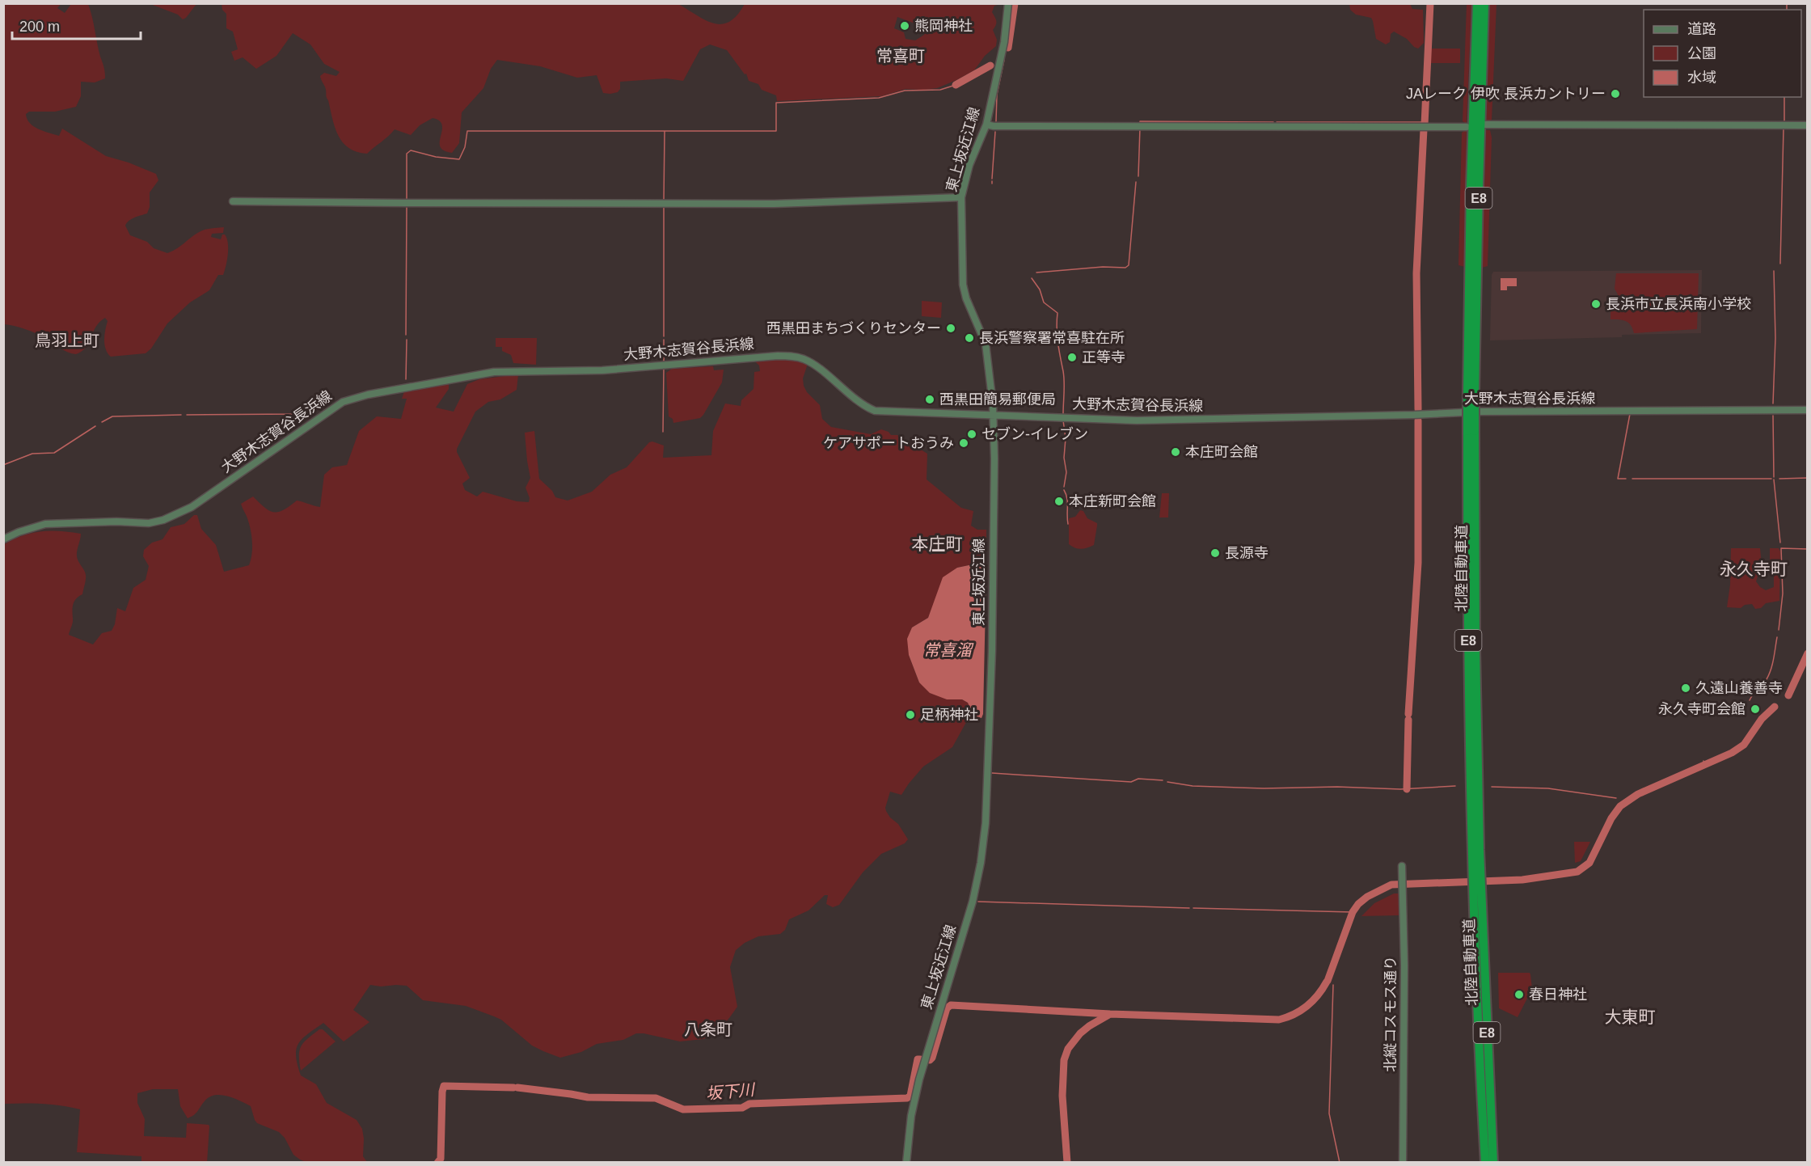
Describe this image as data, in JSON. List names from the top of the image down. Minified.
{"streets":{"highway":["E8","北陸自動車道"],"main road":["東上坂近江線","大野木志賀谷長浜線","北縦コスモス通り"]},"crossings":[["東上坂近江線","大野木志賀谷長浜線"]],"districts":["常喜町","鳥羽上町","本庄町","永久寺町","大東町","八条町"],"water":["常喜溜","坂下川"],"places":["熊岡神社","JAレーク 伊吹 長浜カントリー","長浜市立長浜南小学校","西黒田まちづくりセンター","長浜警察署常喜駐在所","正等寺","西黒田簡易郵便局","セブン-イレブン","ケアサポートおうみ","本庄町会館","本庄新町会館","長源寺","久遠山養善寺","永久寺町会館","足柄神社","春日神社"],"legend":["道路","公園","水域"],"scale_bar":"200 m"}
